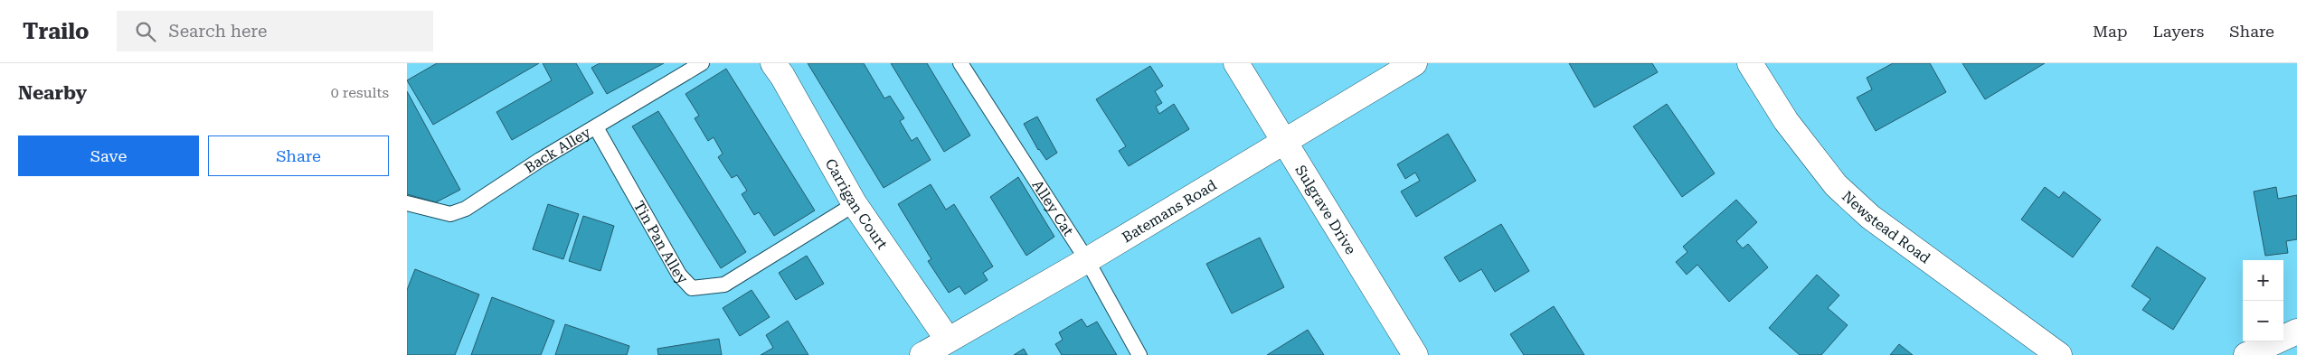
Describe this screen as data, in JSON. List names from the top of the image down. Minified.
{"streets":{"street":["Carrigan Court","Sulgrave Drive","Batemans Road","Newstead Road"],"lane":["Back Alley","Alley Cat","Tin Pan Alley"]},"crossings":[["Back Alley","Tin Pan Alley"],["Carrigan Court","Batemans Road"],["Carrigan Court","Tin Pan Alley"],["Alley Cat","Batemans Road"],["Sulgrave Drive","Batemans Road"]],"page":{"header":"Trailo","search":"Search here","nav":["Map","Layers","Share"],"heading":["Nearby","0 results"],"buttons":["Save","Share"],"map_buttons":["+","−"]}}
